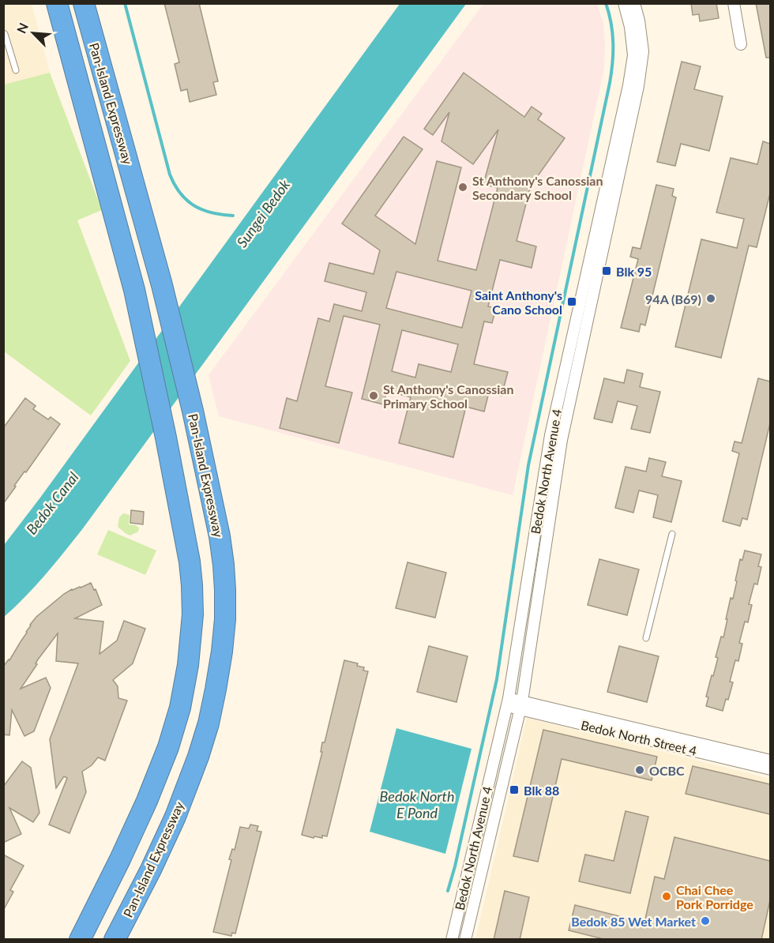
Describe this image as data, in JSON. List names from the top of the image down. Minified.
{"streets":{"highway":["Pan-Island Expressway"],"street":["Bedok North Avenue 4","Bedok North Street 4"]},"crossings":[["Bedok North Avenue 4","Bedok North Street 4"]],"water":["Sungei Bedok","Bedok Canal","Bedok North E Pond"],"places":{"other":["St Anthony's Canossian Secondary School","94A (B69)","St Anthony's Canossian Primary School","OCBC","Chai Chee Pork Porridge","Bedok 85 Wet Market"],"transit":["Blk 95","Saint Anthony's Cano School","Blk 88"]},"north":"top left"}
